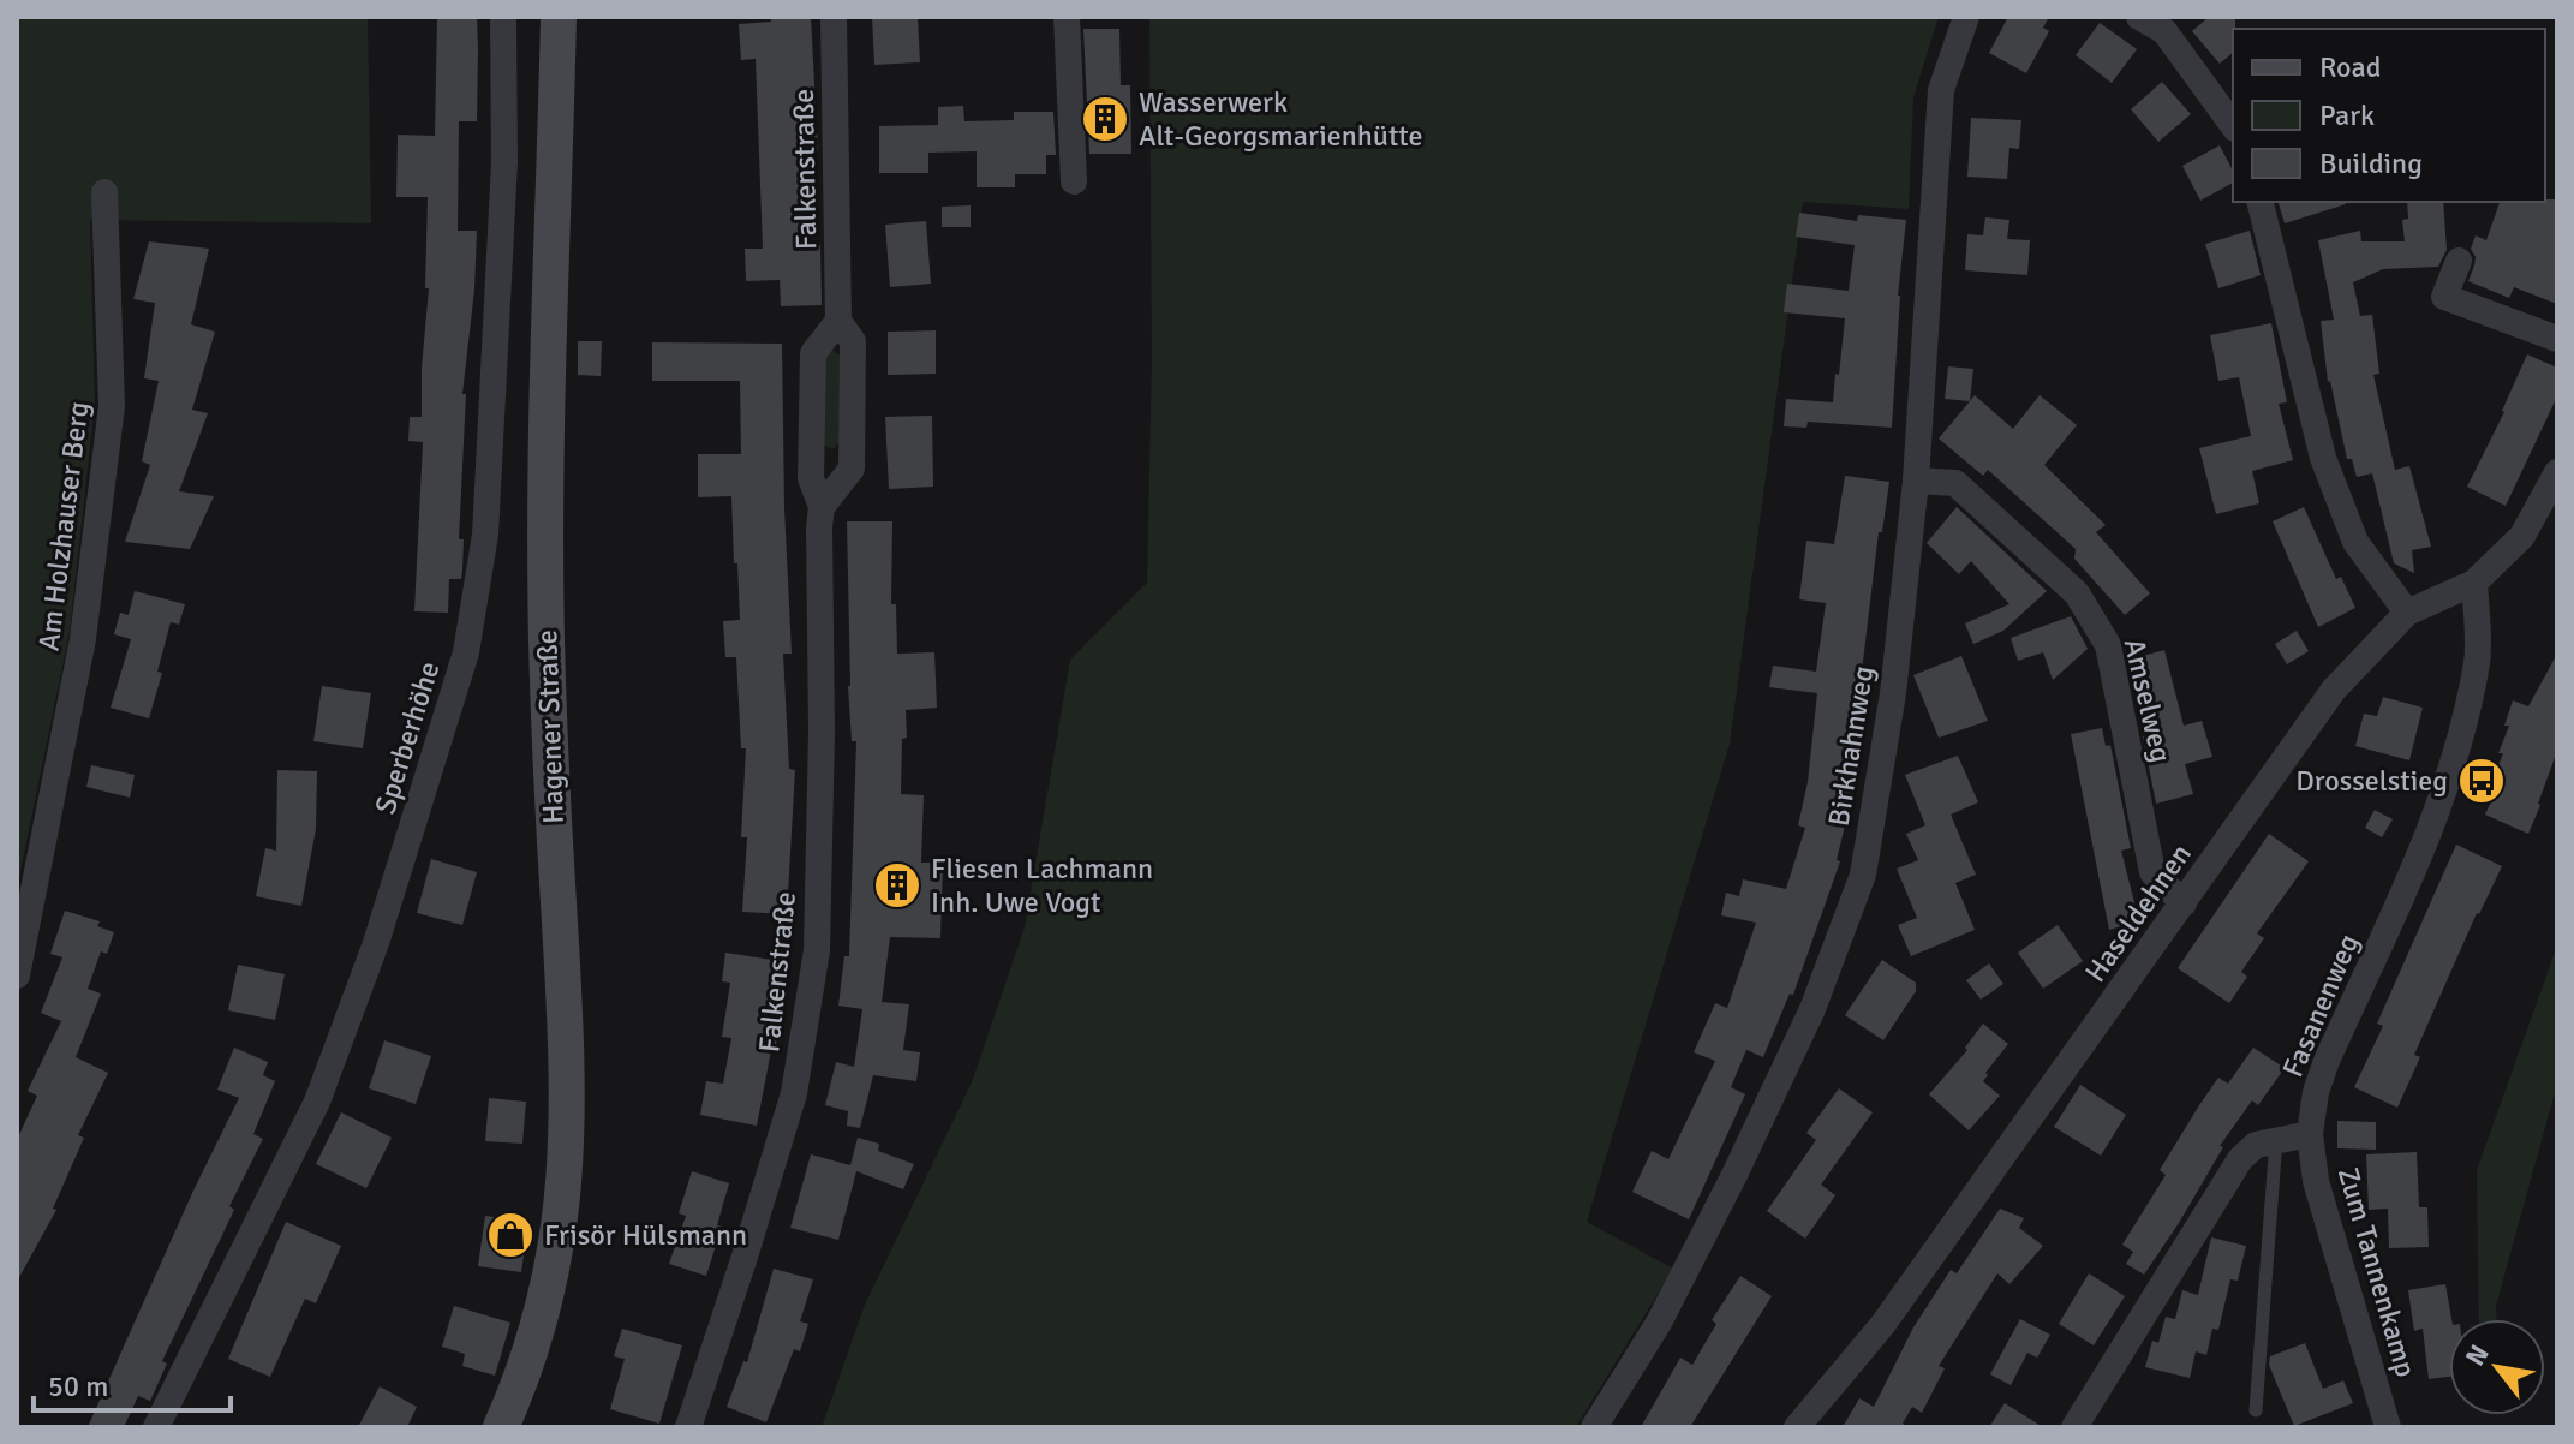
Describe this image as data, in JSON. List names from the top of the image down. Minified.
{"streets":{"main road":["Hagener Straße"],"street":["Falkenstraße","Am Holzhauser Berg","Amselweg","Sperberhöhe","Birkhahnweg","Haseldehnen","Fasanenweg","Zum Tannenkamp"]},"crossings":[["Amselweg","Birkhahnweg"],["Amselweg","Haseldehnen"],["Haseldehnen","Fasanenweg"],["Fasanenweg","Zum Tannenkamp"]],"places":{"building":["Wasserwerk Alt-Georgsmarienhütte","Fliesen Lachmann Inh. Uwe Vogt"],"bus stop":["Drosselstieg"],"shop":["Frisör Hülsmann"]},"legend":["Road","Park","Building"],"scale_bar":"50 m","north":"top left"}
